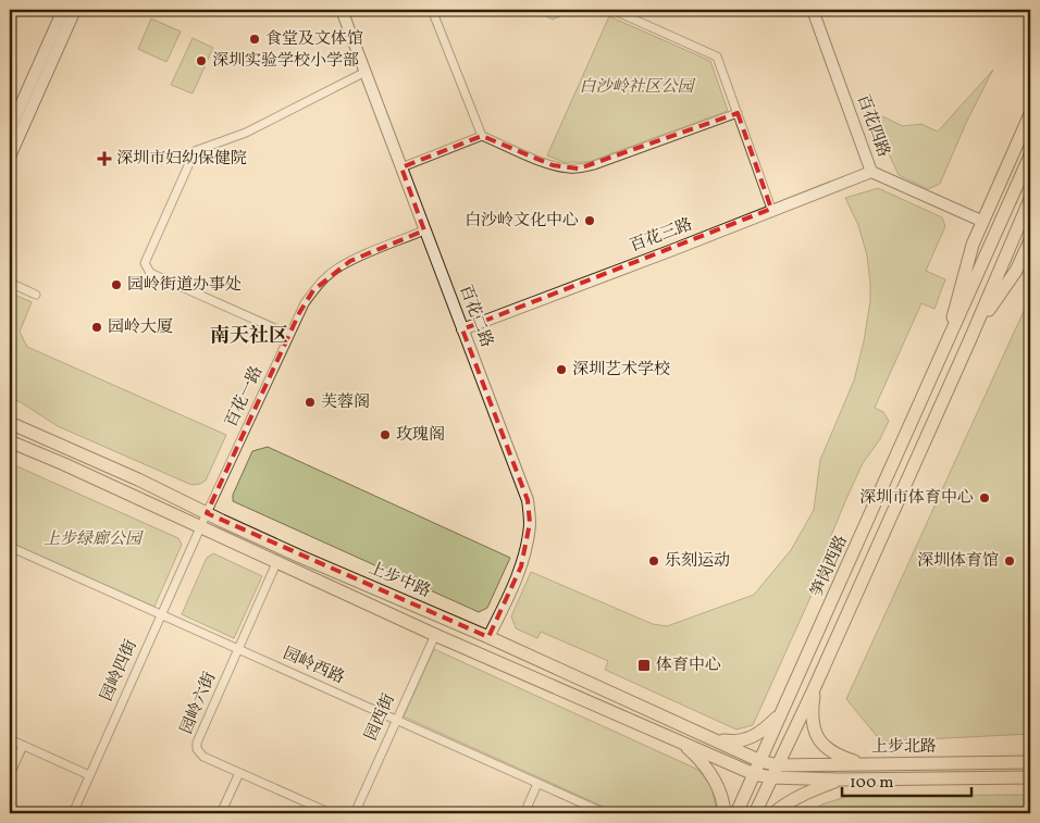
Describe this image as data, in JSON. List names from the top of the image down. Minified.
{"streets":{"main road":["笋岗西路","上步中路","上步北路"],"street":["百花四路","百花三路","百花二路","百花一路","园岭西路","园岭四街","园岭六街","园西街"]},"crossings":[["百花四路","百花三路"],["百花四路","笋岗西路"],["百花三路","百花二路"],["百花二路","百花一路"],["百花二路","上步中路"],["百花一路","上步中路"],["百花一路","园岭四街"],["笋岗西路","上步中路"],["上步中路","园岭四街"],["上步中路","园岭六街"],["上步中路","园西街"],["上步中路","上步北路"],["园岭西路","园岭四街"],["园岭西路","园岭六街"],["园岭西路","园西街"]],"districts":["南天社区"],"parks":["白沙岭社区公园","上步绿廊公园"],"places":{"other":["食堂及文体馆","深圳实验学校小学部","白沙岭文化中心","园岭街道办事处","园岭大厦","深圳艺术学校","芙蓉阁","玫瑰阁","深圳市体育中心","乐刻运动","深圳体育馆"],"health":["深圳市妇幼保健院"],"transit":["体育中心"]},"scale_bar":"100 m"}
